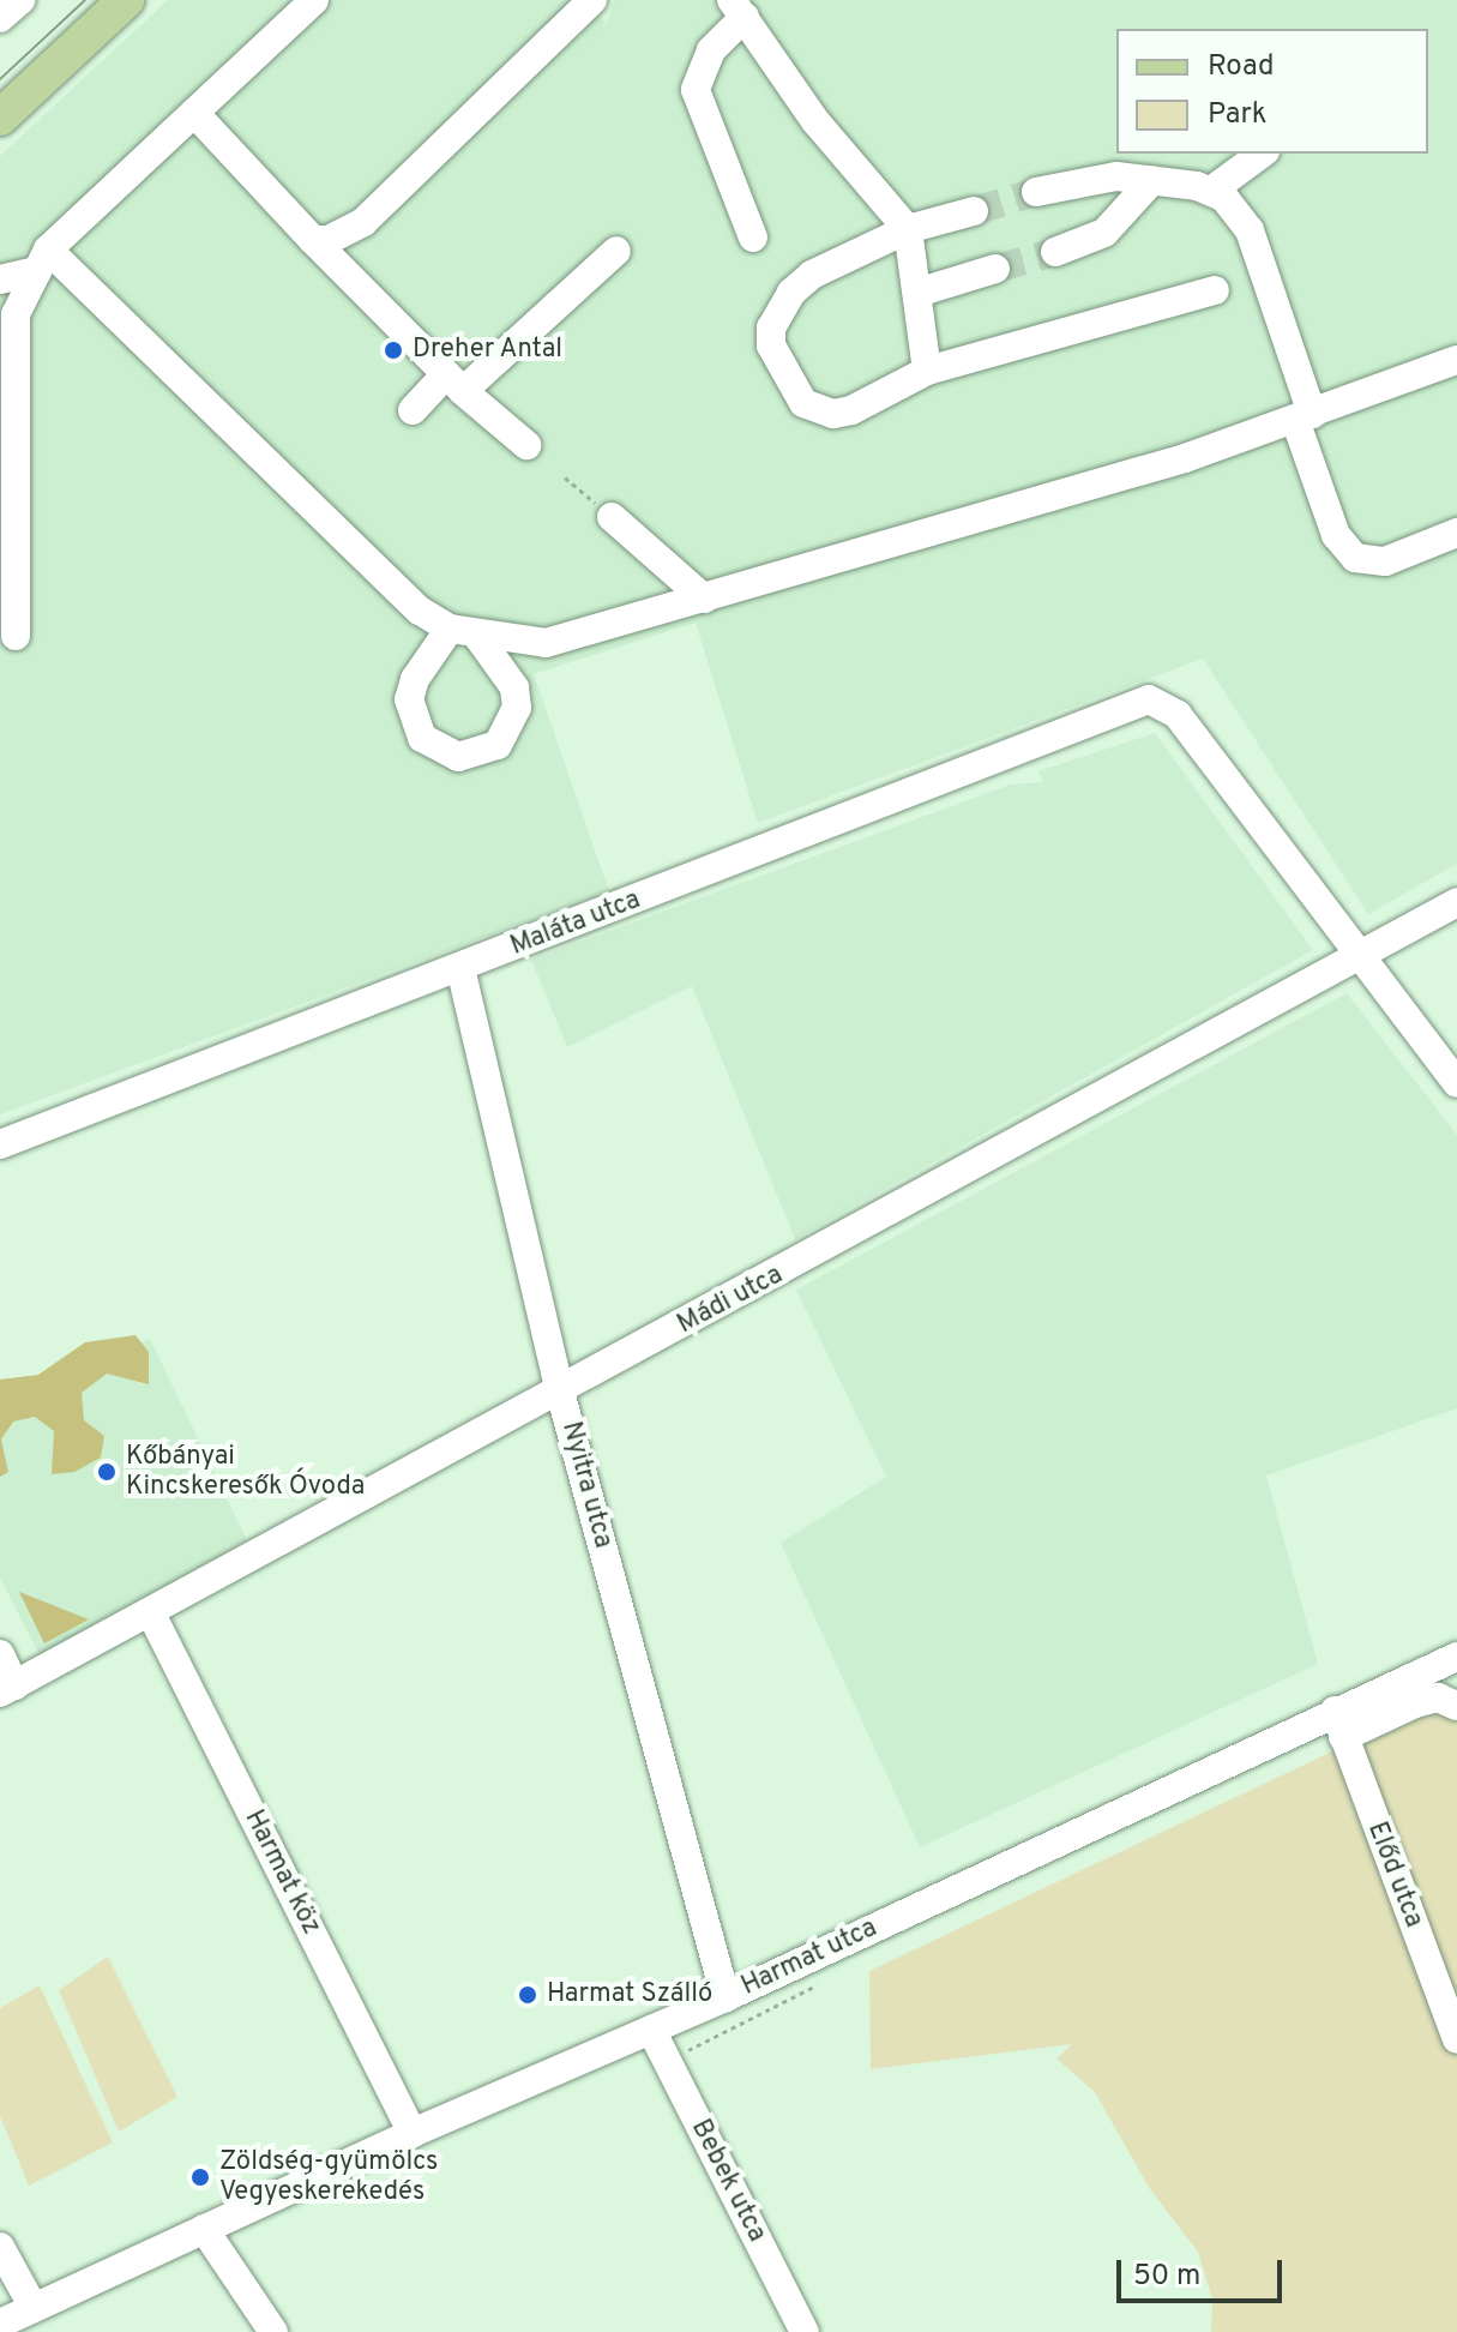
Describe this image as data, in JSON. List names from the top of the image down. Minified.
{"streets":{"street":["Maláta utca","Mádi utca","Nyitra utca","Harmat köz","Előd utca","Harmat utca","Bebek utca"]},"crossings":[["Maláta utca","Mádi utca"],["Maláta utca","Nyitra utca"],["Mádi utca","Nyitra utca"],["Mádi utca","Harmat köz"],["Nyitra utca","Harmat utca"],["Harmat köz","Harmat utca"],["Előd utca","Harmat utca"],["Harmat utca","Bebek utca"]],"places":["Dreher Antal","Kőbányai Kincskeresők Óvoda","Harmat Szálló","Zöldség-gyümölcs Vegyeskerekedés"],"legend":["Road","Park"],"scale_bar":"50 m"}
